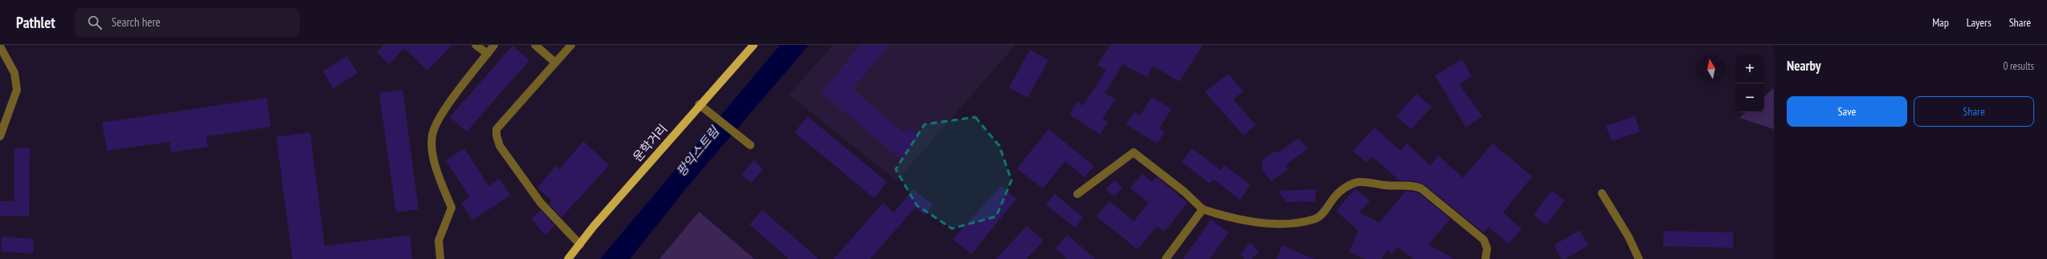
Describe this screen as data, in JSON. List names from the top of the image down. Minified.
{"streets":{"main road":["운학거리"]},"water":["팡익스트림"],"north":"top","page":{"header":"Pathlet","search":"Search here","nav":["Map","Layers","Share"],"heading":["Nearby","0 results"],"map_buttons":["+","−"],"buttons":["Save","Share"]}}
